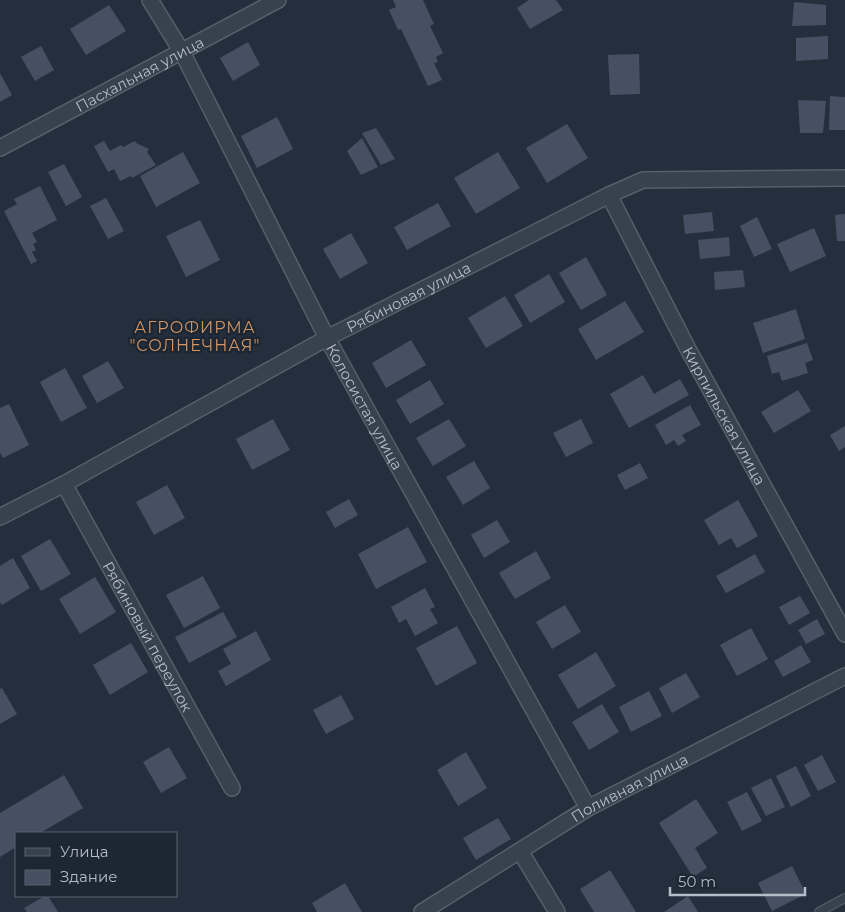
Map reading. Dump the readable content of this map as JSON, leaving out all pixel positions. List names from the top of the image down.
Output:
{
  "streets": {
    "street": [
      "Пасхальная улица",
      "Рябиновая улица",
      "Колосистая улица",
      "Кирпильская улица",
      "Рябиновый переулок",
      "Поливная улица"
    ]
  },
  "crossings": [
    ["Пасхальная улица", "Колосистая улица"],
    ["Рябиновая улица", "Колосистая улица"],
    ["Рябиновая улица", "Кирпильская улица"],
    ["Рябиновая улица", "Рябиновый переулок"],
    ["Колосистая улица", "Поливная улица"]
  ],
  "districts": ["АГРОФИРМА \"СОЛНЕЧНАЯ\""],
  "legend": ["Улица", "Здание"],
  "scale_bar": "50 m"
}
